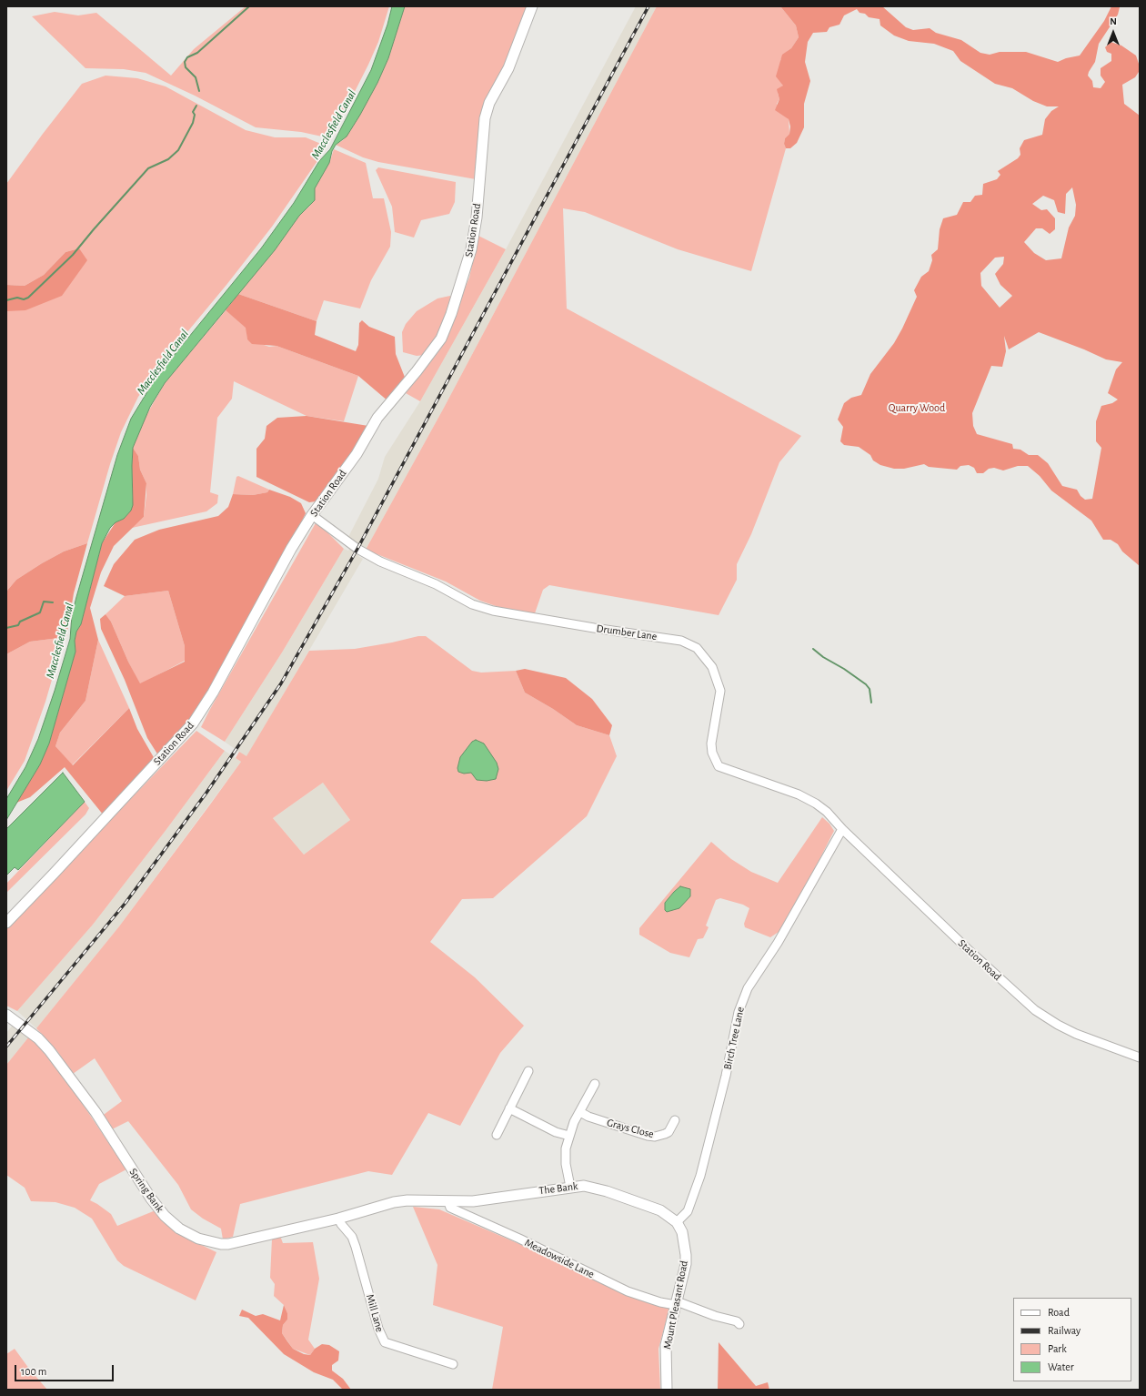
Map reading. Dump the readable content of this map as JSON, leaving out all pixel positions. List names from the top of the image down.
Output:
{
  "streets": {
    "street": [
      "Station Road",
      "Drumber Lane",
      "Birch Tree Lane",
      "Grays Close",
      "The Bank",
      "Spring Bank",
      "Meadowside Lane",
      "Mount Pleasant Road",
      "Mill Lane"
    ]
  },
  "crossings": [
    ["Station Road", "Drumber Lane"],
    ["Station Road", "Birch Tree Lane"],
    ["Drumber Lane", "Birch Tree Lane"],
    ["Birch Tree Lane", "The Bank"],
    ["Birch Tree Lane", "Mount Pleasant Road"],
    ["The Bank", "Spring Bank"],
    ["The Bank", "Meadowside Lane"],
    ["The Bank", "Mount Pleasant Road"],
    ["Spring Bank", "Mill Lane"],
    ["Meadowside Lane", "Mount Pleasant Road"]
  ],
  "water": ["Macclesfield Canal"],
  "parks": ["Quarry Wood"],
  "legend": [
    "Road",
    "Railway",
    "Park",
    "Water"
  ],
  "scale_bar": "100 m",
  "north": "top"
}
